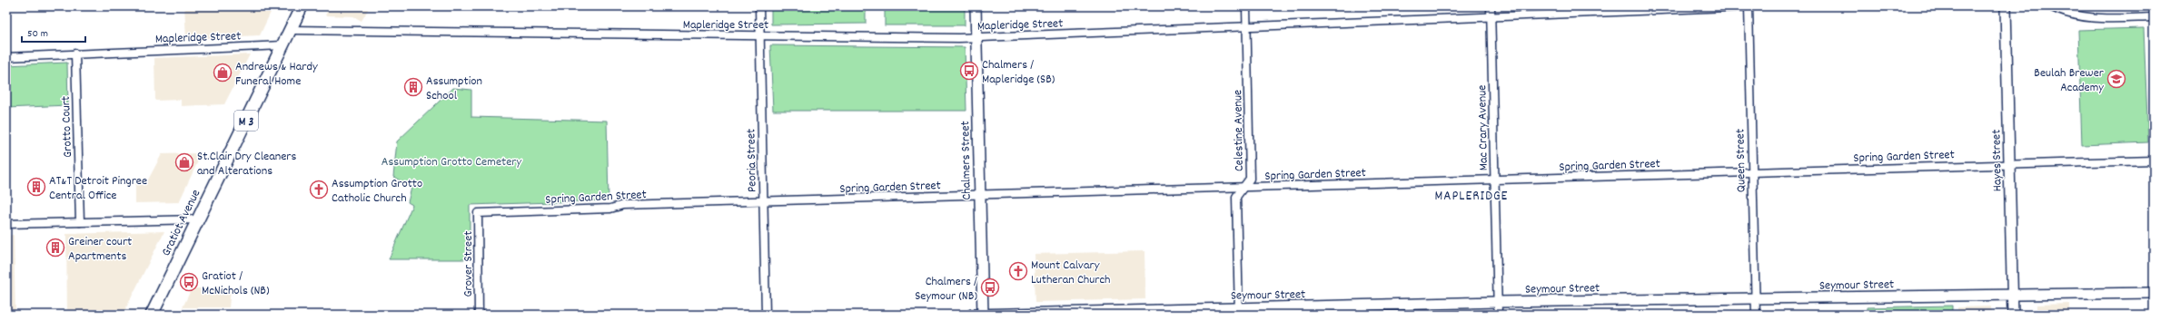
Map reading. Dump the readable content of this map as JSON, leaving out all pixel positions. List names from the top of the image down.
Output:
{
  "streets": {
    "main road": ["M 3", "Gratiot Avenue"],
    "street": [
      "Mapleridge Street",
      "Grotto Court",
      "Mac Crary Avenue",
      "Celestine Avenue",
      "Spring Garden Street",
      "Peoria Street",
      "Chalmers Street",
      "Queen Street",
      "Hayes Street",
      "Grover Street",
      "Seymour Street"
    ]
  },
  "crossings": [
    ["Mapleridge Street", "Grotto Court"],
    ["Mapleridge Street", "Mac Crary Avenue"],
    ["Mapleridge Street", "Celestine Avenue"],
    ["Mapleridge Street", "Peoria Street"],
    ["Mapleridge Street", "Chalmers Street"],
    ["Mapleridge Street", "Queen Street"],
    ["Mapleridge Street", "Gratiot Avenue"],
    ["Mac Crary Avenue", "Spring Garden Street"],
    ["Mac Crary Avenue", "Seymour Street"],
    ["Celestine Avenue", "Spring Garden Street"],
    ["Celestine Avenue", "Seymour Street"],
    ["Spring Garden Street", "Peoria Street"],
    ["Spring Garden Street", "Chalmers Street"],
    ["Spring Garden Street", "Queen Street"],
    ["Spring Garden Street", "Hayes Street"],
    ["Spring Garden Street", "Grover Street"],
    ["Chalmers Street", "Seymour Street"],
    ["Queen Street", "Seymour Street"],
    ["Hayes Street", "Seymour Street"]
  ],
  "districts": ["MAPLERIDGE"],
  "parks": ["Assumption Grotto Cemetery"],
  "places": {
    "bus stop": ["Chalmers / Mapleridge (SB)", "Gratiot / McNichols (NB)", "Chalmers / Seymour (NB)"],
    "shop": ["Andrews & Hardy Funeral Home", "St.Clair Dry Cleaners and Alterations"],
    "school or university": ["Beulah Brewer Academy"],
    "building": ["Assumption School", "AT&T Detroit Pingree Central Office", "Greiner court Apartments"],
    "church": ["Assumption Grotto Catholic Church", "Mount Calvary Lutheran Church"]
  },
  "scale_bar": "50 m"
}
